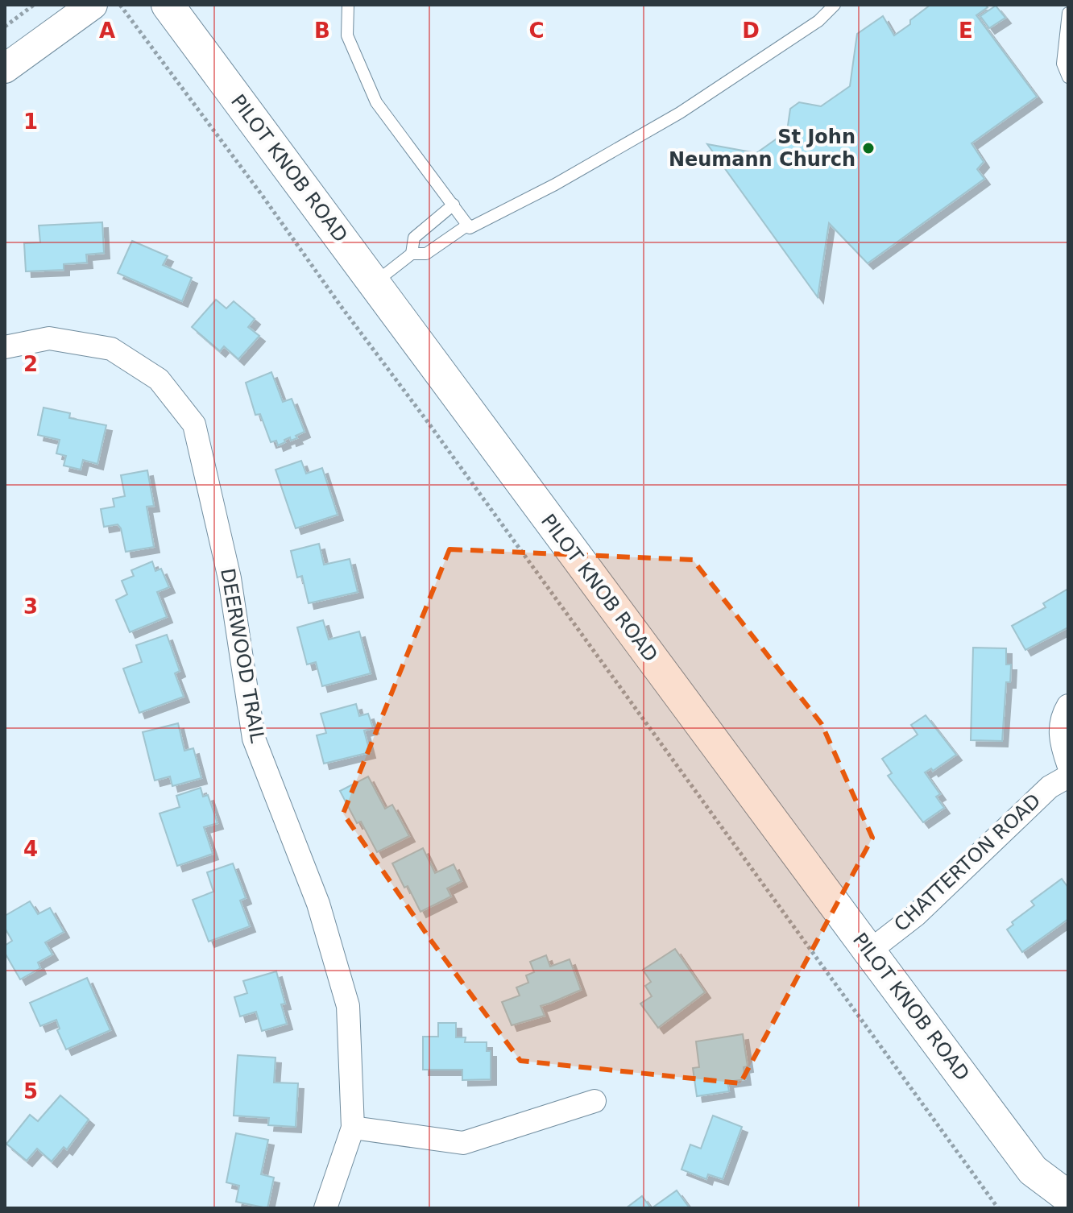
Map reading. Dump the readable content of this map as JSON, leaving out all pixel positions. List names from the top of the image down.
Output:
{
  "streets": {
    "main road": ["PILOT KNOB ROAD"],
    "street": ["DEERWOOD TRAIL", "CHATTERTON ROAD"]
  },
  "crossings": [
    ["PILOT KNOB ROAD", "CHATTERTON ROAD"]
  ],
  "places": ["St John Neumann Church"],
  "grid": {
    "columns": [
      "A",
      "B",
      "C",
      "D",
      "E"
    ],
    "rows": [
      "1",
      "2",
      "3",
      "4",
      "5"
    ]
  }
}
